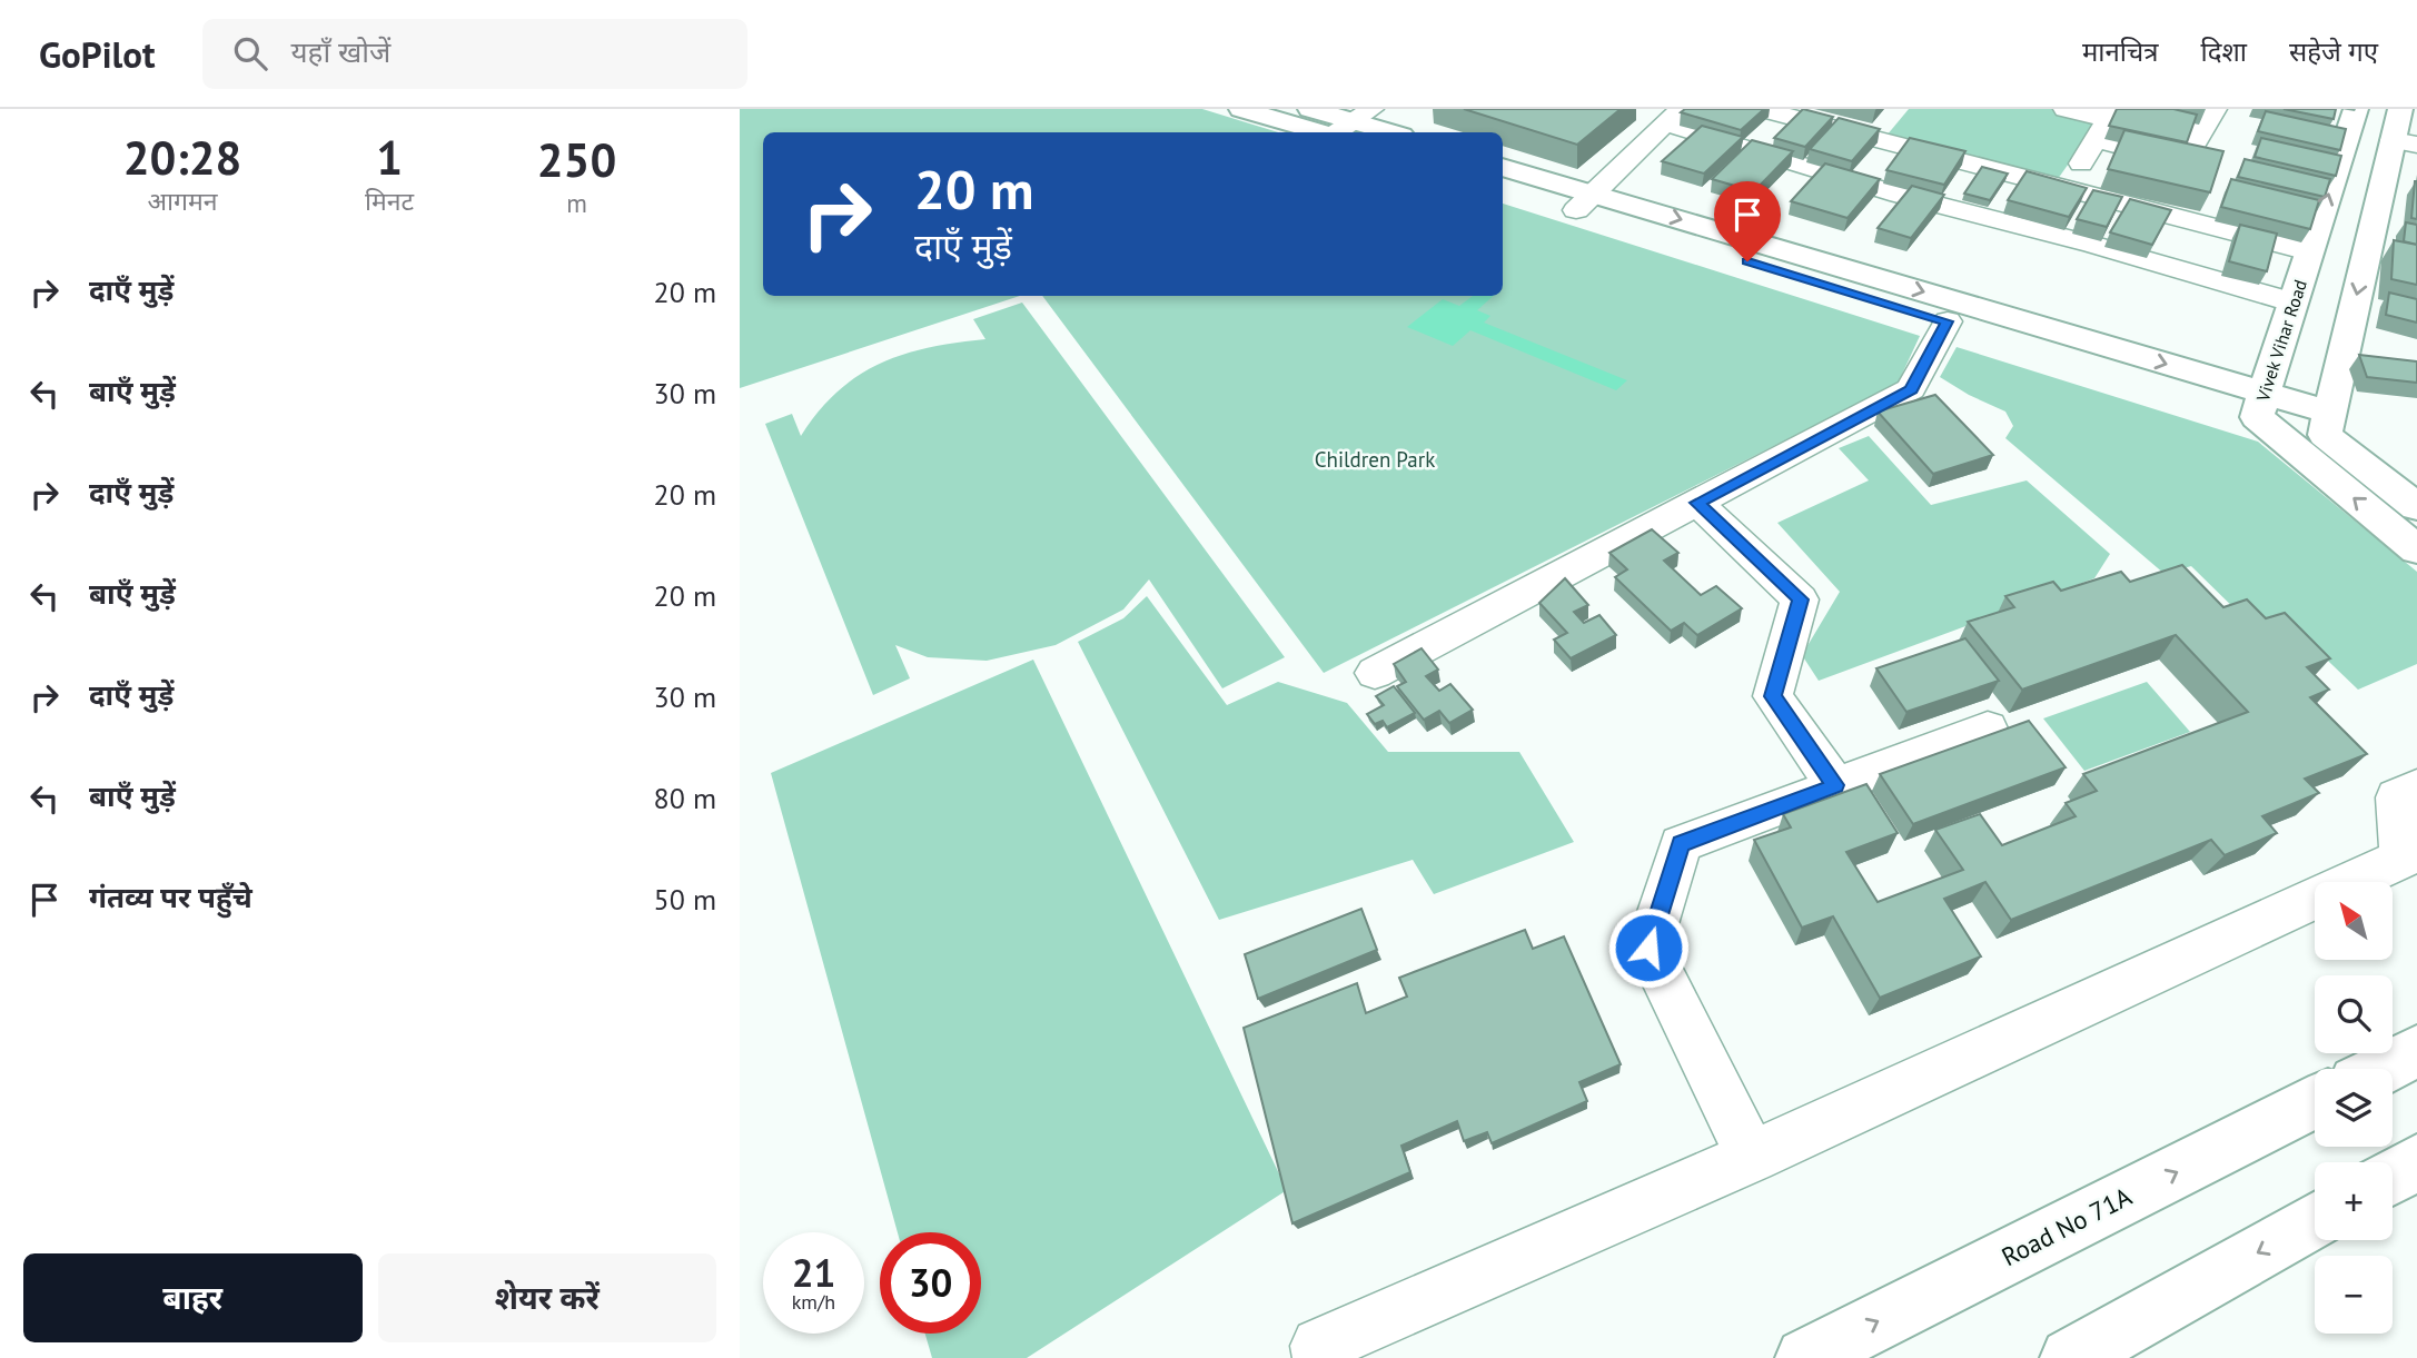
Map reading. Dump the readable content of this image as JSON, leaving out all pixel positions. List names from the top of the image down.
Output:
{
  "streets": {
    "street": ["Vivek Vihar Road", "Road No 71A"]
  },
  "one_way": ["Vivek Vihar Road"],
  "parks": ["Children Park"],
  "north": "top left",
  "page": {
    "header": "GoPilot",
    "search": "यहाँ खोजें",
    "nav": ["मानचित्र", "दिशा", "सहेजे गए"],
    "eta": [
      "20:28",
      "आगमन",
      "1",
      "मिनट",
      "250",
      "m"
    ],
    "turn": ["20 m", "दाएँ मुड़ें"],
    "list": [
      {
        "name": "दाएँ मुड़ें",
        "value": "20 m"
      },
      {
        "name": "बाएँ मुड़ें",
        "value": "30 m"
      },
      {
        "name": "दाएँ मुड़ें",
        "value": "20 m"
      },
      {
        "name": "बाएँ मुड़ें",
        "value": "20 m"
      },
      {
        "name": "दाएँ मुड़ें",
        "value": "30 m"
      },
      {
        "name": "बाएँ मुड़ें",
        "value": "80 m"
      },
      {
        "name": "गंतव्य पर पहुँचे",
        "value": "50 m"
      }
    ],
    "map_buttons": ["+", "−"],
    "speed": "21 km/h",
    "limit": "30",
    "buttons": ["बाहर", "शेयर करें"]
  }
}
